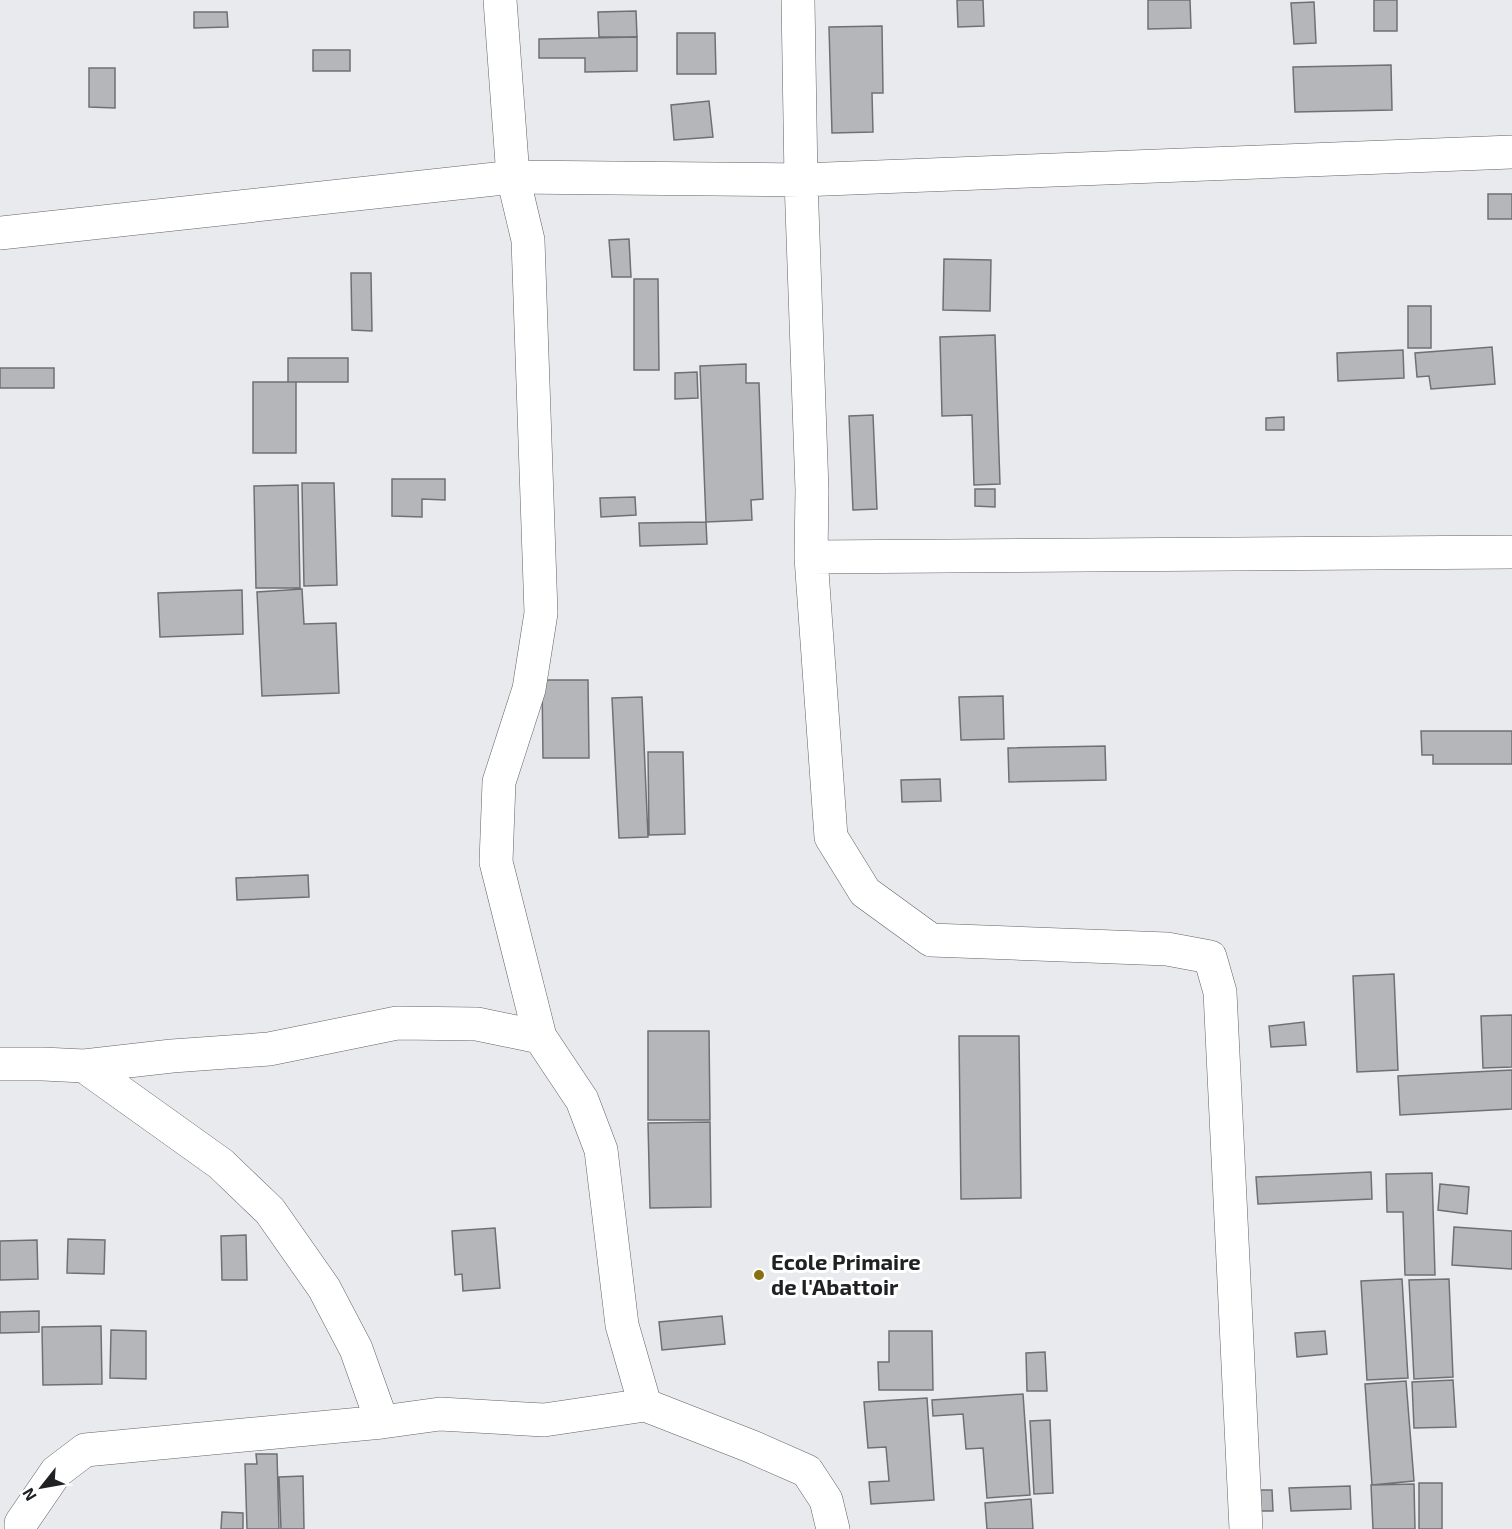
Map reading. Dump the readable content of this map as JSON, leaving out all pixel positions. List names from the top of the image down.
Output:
{
  "places": ["Ecole Primaire de l'Abattoir"],
  "north": "bottom left"
}
